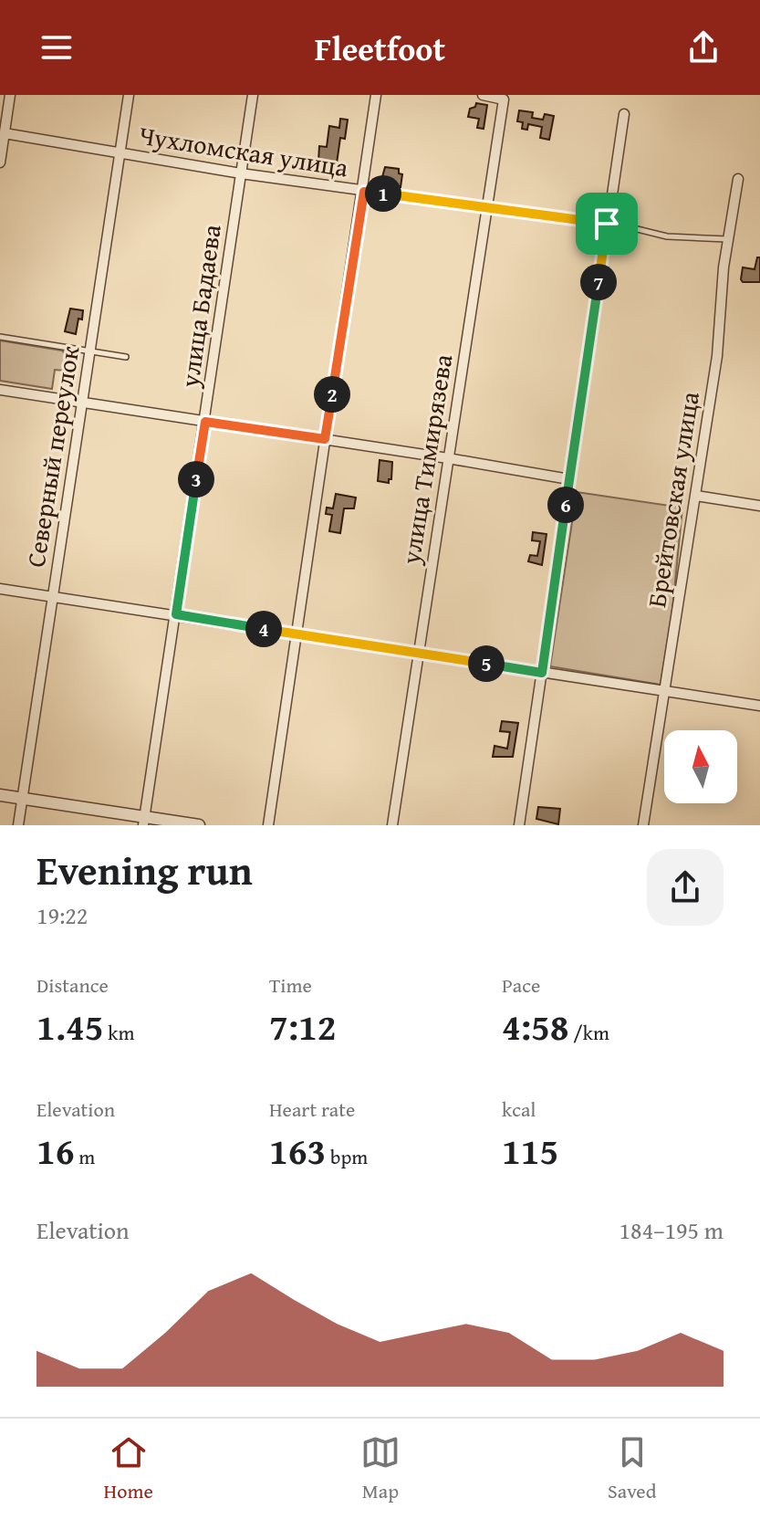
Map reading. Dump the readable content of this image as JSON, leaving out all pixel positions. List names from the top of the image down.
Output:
{
  "streets": {
    "street": [
      "Чухломская улица",
      "улица Бадаева",
      "Северный переулок",
      "улица Тимирязева",
      "Брейтовская улица"
    ]
  },
  "crossings": [
    ["Чухломская улица", "улица Бадаева"],
    ["Чухломская улица", "Северный переулок"],
    ["Чухломская улица", "улица Тимирязева"]
  ],
  "north": "top",
  "page": {
    "header": "Fleetfoot",
    "pins": [
      "1",
      "7",
      "2",
      "3",
      "6",
      "4",
      "5"
    ],
    "heading": ["Evening run", "19:22"],
    "stats": [
      ["Distance", "1.45 km"],
      ["Time", "7:12"],
      ["Pace", "4:58 /km"],
      ["Elevation", "16 m"],
      ["Heart rate", "163 bpm"],
      ["kcal", "115"]
    ],
    "chart": ["Elevation", "184–195 m"],
    "tabs": ["Home", "Map", "Saved"]
  }
}
